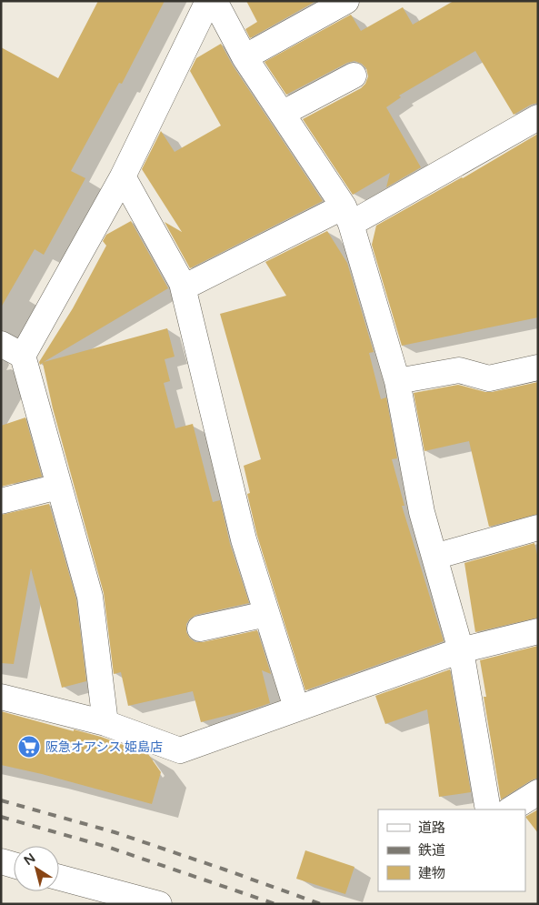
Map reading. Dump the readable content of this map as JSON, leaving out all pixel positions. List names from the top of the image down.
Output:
{
  "places": {
    "supermarket": ["阪急オアシス 姫島店"]
  },
  "legend": ["道路", "鉄道", "建物"],
  "north": "top left"
}
